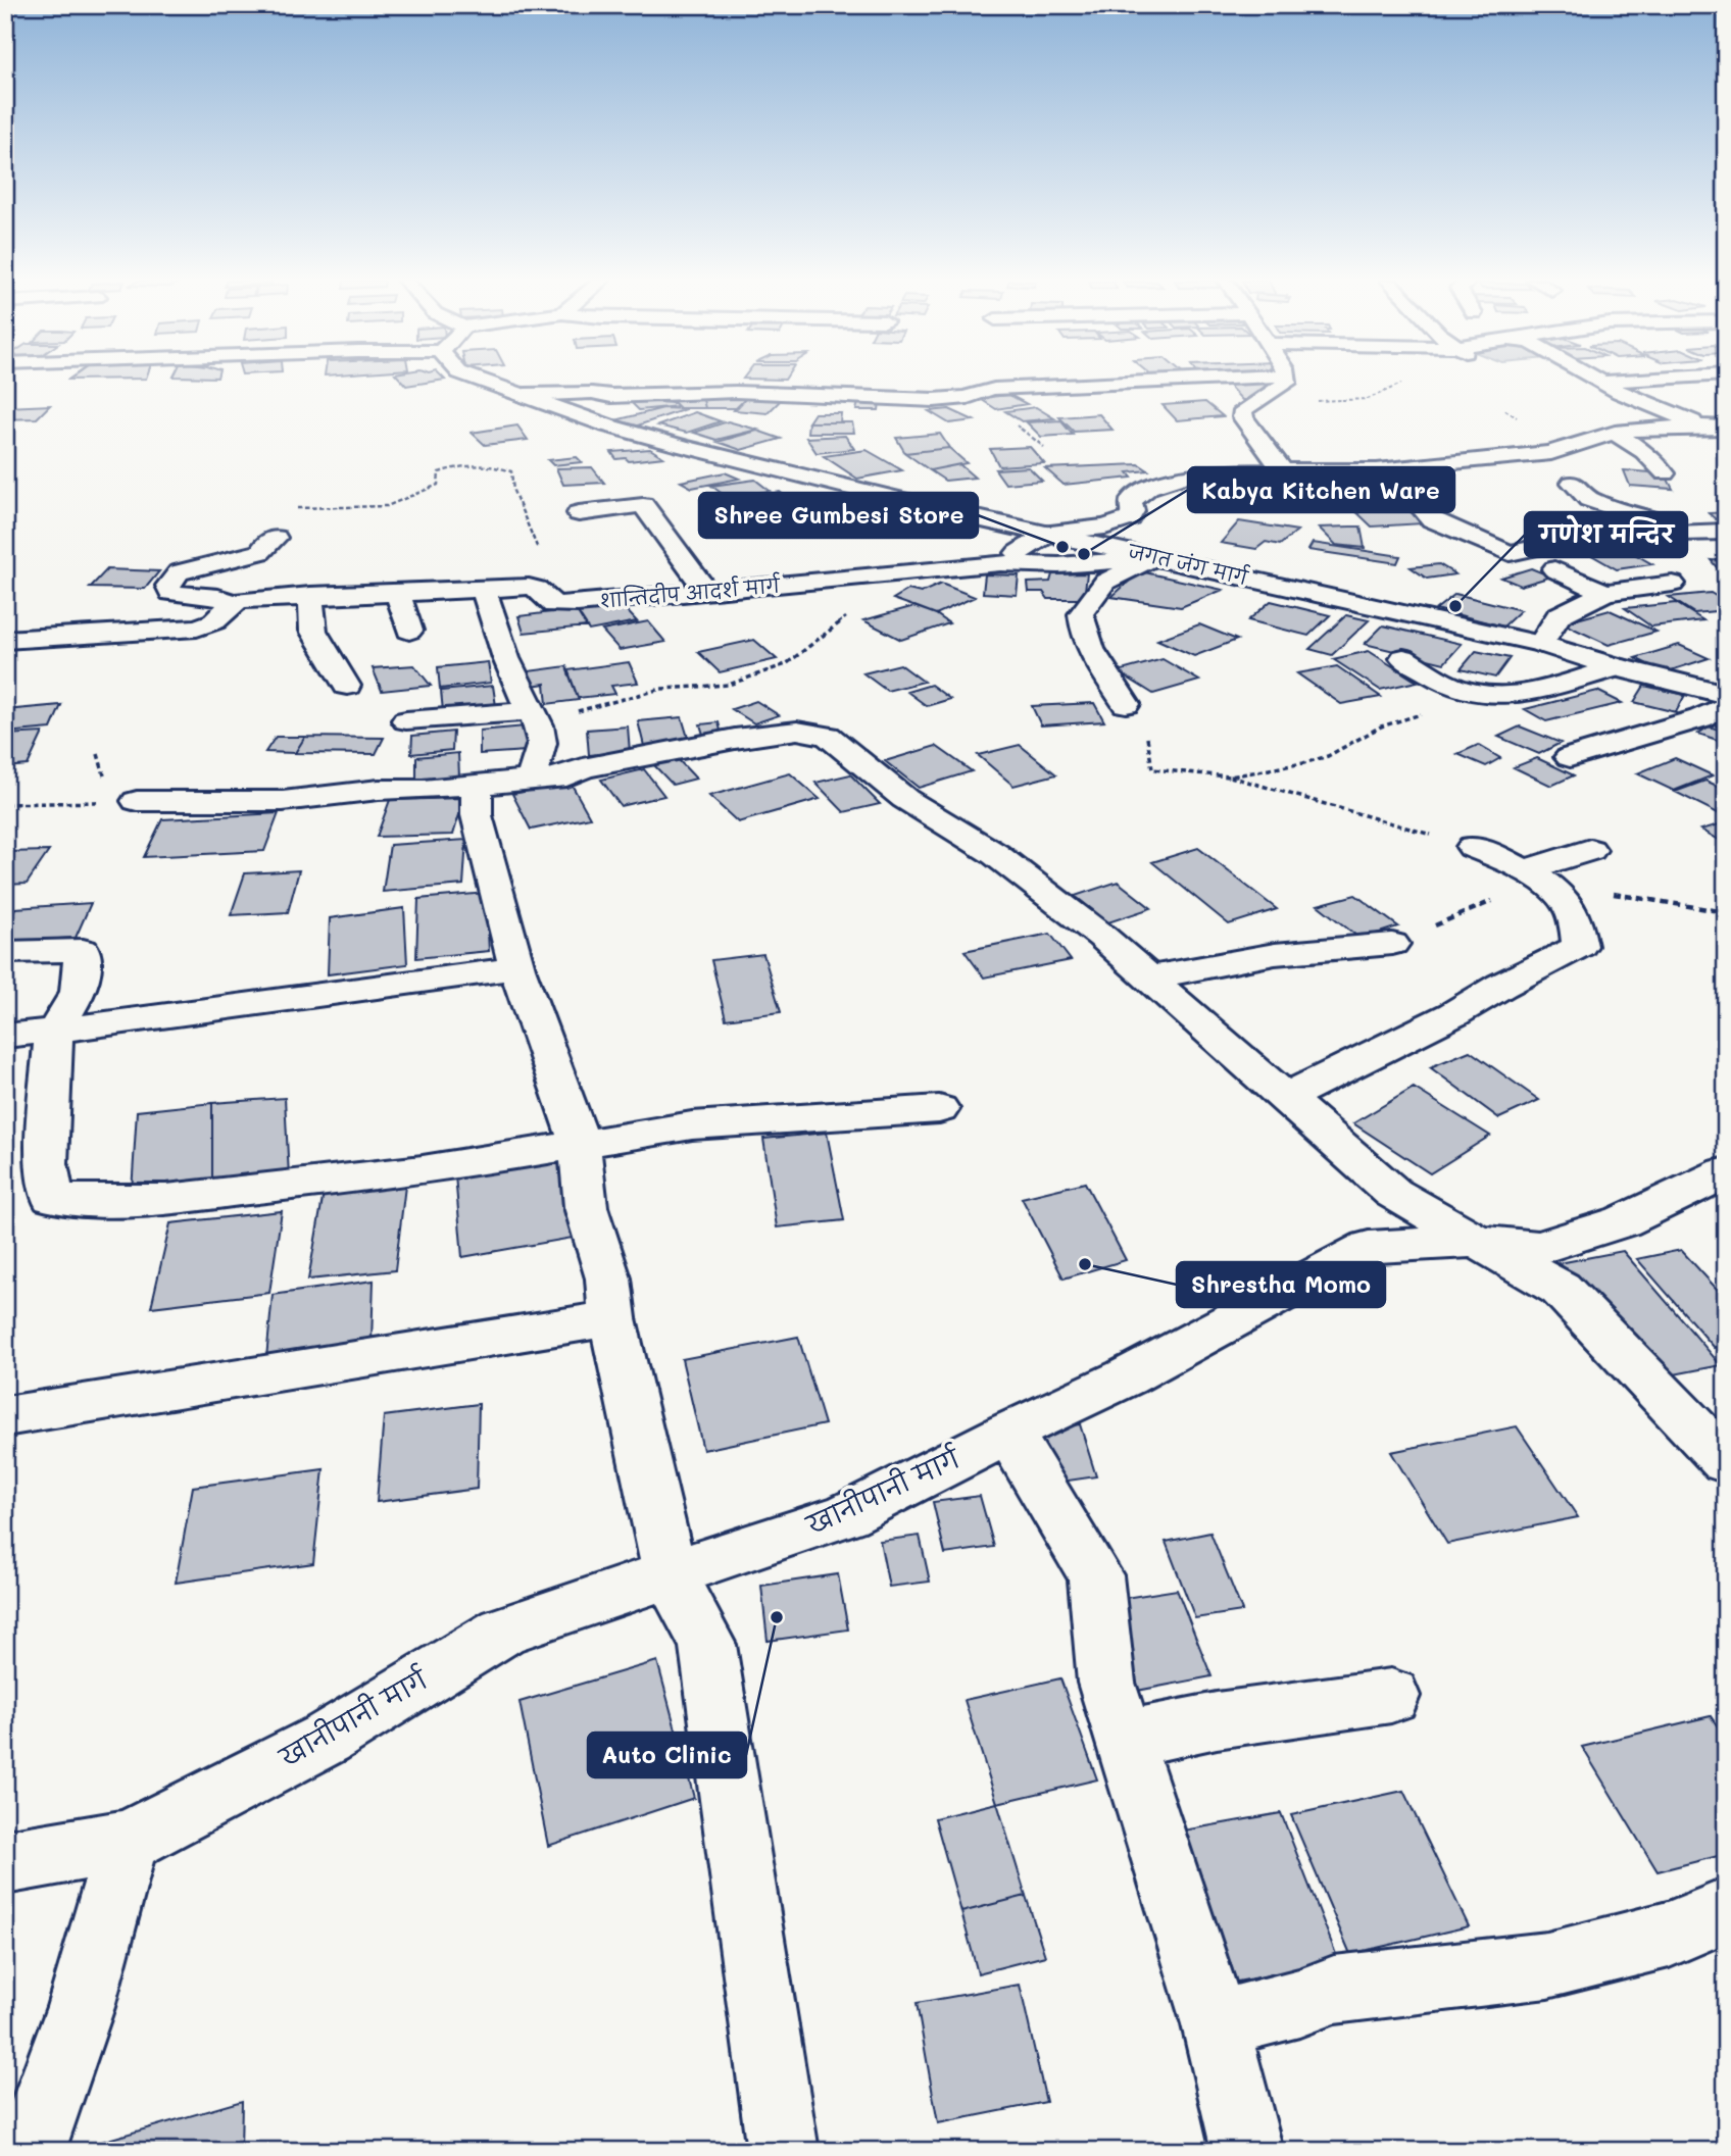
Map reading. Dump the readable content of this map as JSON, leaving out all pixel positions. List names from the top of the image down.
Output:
{
  "streets": {
    "street": ["जगत जंग मार्ग", "शान्तिदीप आदर्श मार्ग", "खानीपानी मार्ग"]
  },
  "crossings": [
    ["जगत जंग मार्ग", "शान्तिदीप आदर्श मार्ग"]
  ],
  "places": [
    "Shree Gumbesi Store",
    "Kabya Kitchen Ware",
    "गणेश मन्दिर",
    "Shrestha Momo",
    "Auto Clinic"
  ]
}
